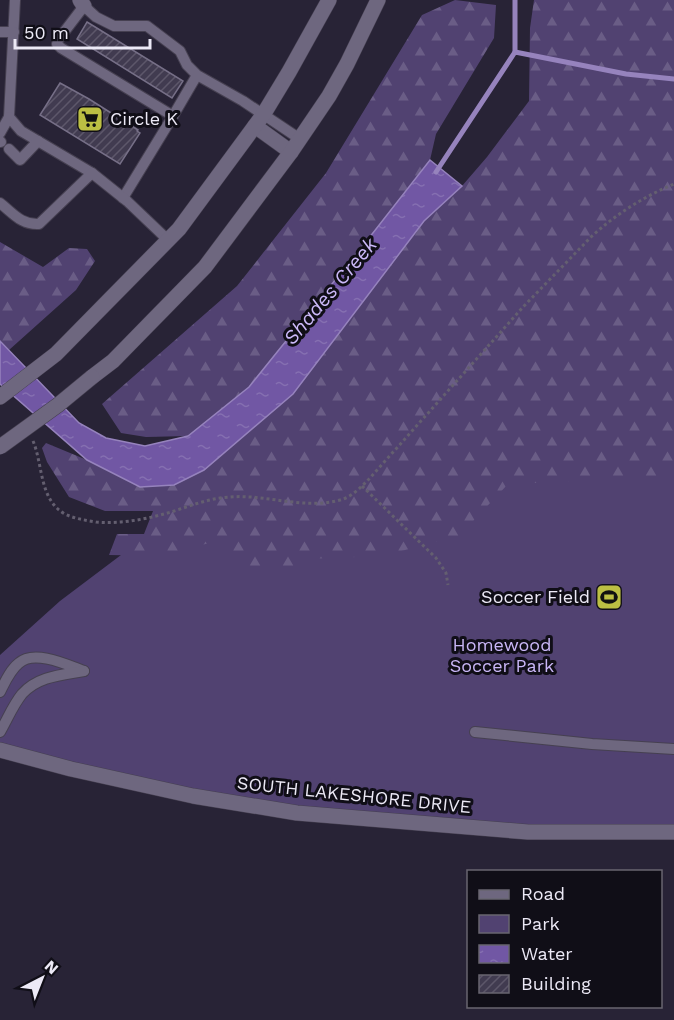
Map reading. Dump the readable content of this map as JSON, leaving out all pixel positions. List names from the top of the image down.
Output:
{
  "streets": {
    "main road": ["SOUTH LAKESHORE DRIVE"]
  },
  "water": ["Shades Creek"],
  "parks": ["Homewood Soccer Park"],
  "places": {
    "supermarket": ["Circle K"],
    "sports": ["Soccer Field"]
  },
  "legend": [
    "Road",
    "Park",
    "Water",
    "Building"
  ],
  "scale_bar": "50 m",
  "north": "top right"
}
